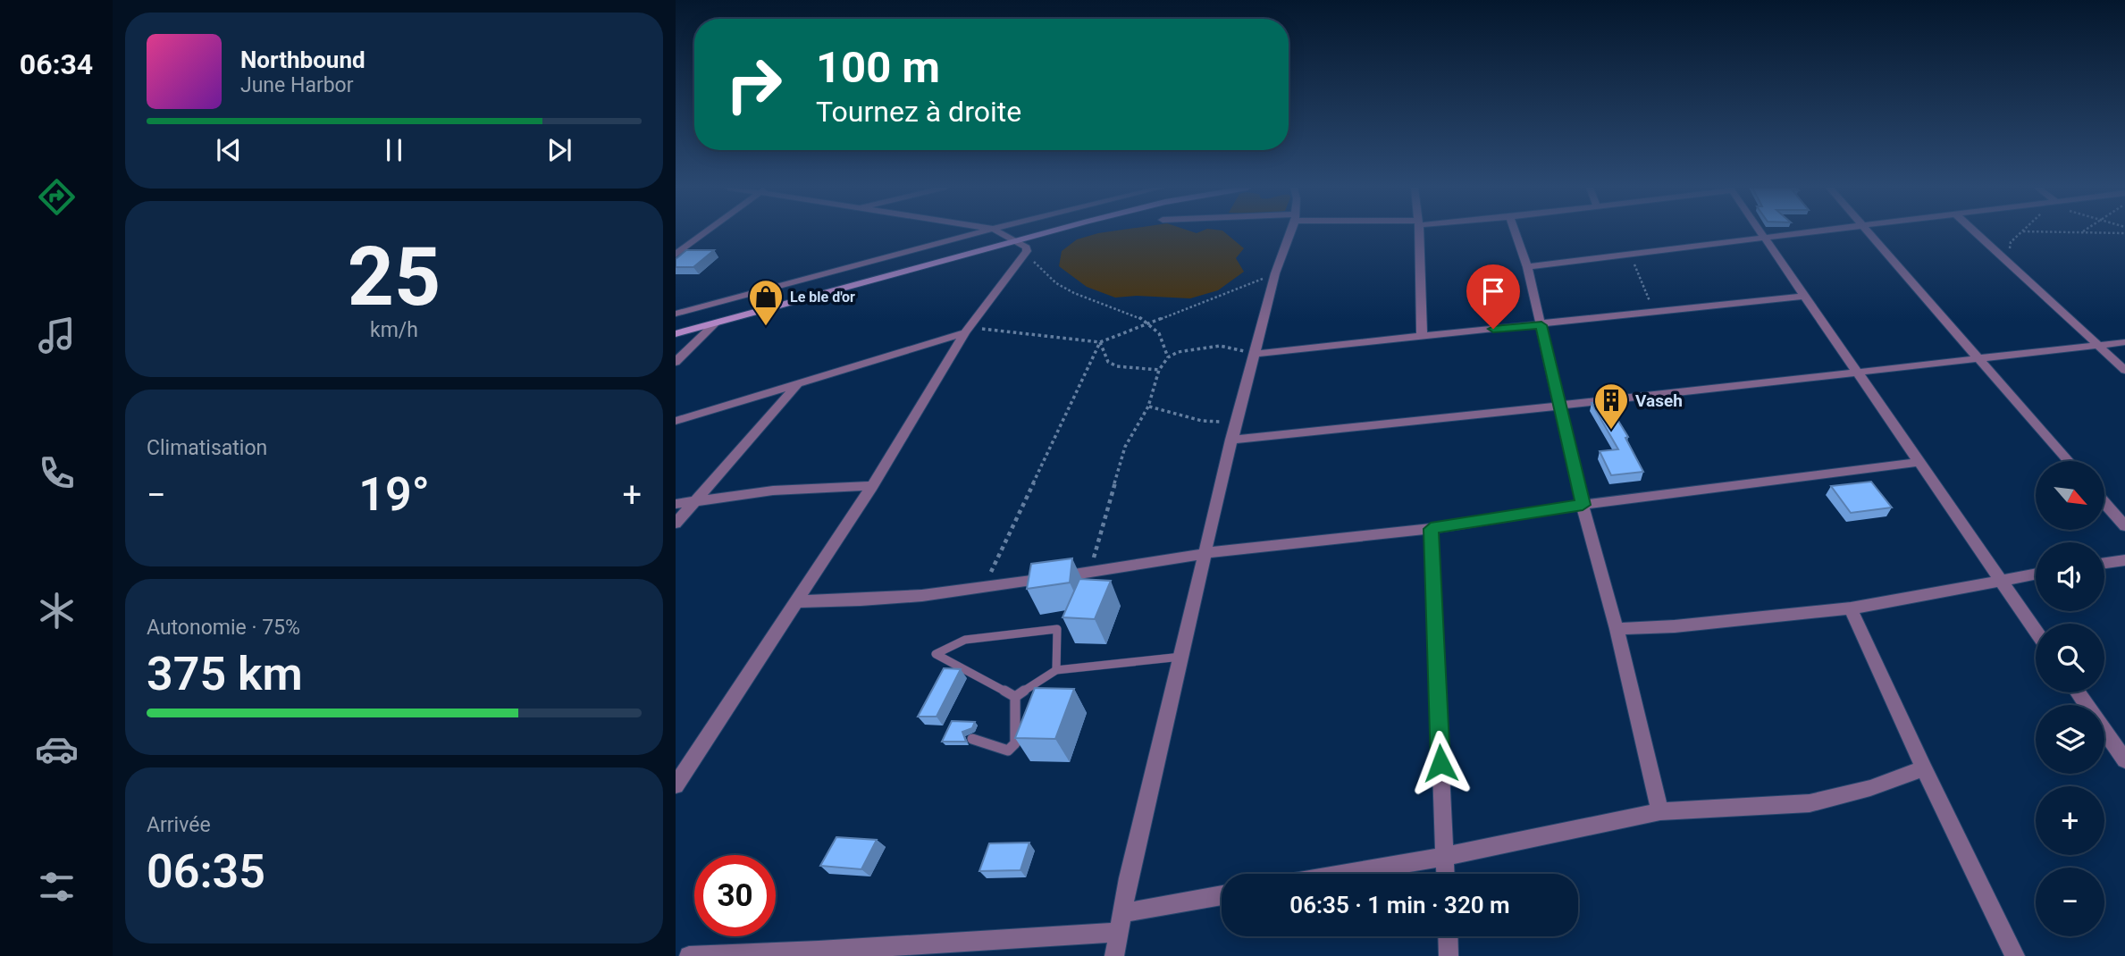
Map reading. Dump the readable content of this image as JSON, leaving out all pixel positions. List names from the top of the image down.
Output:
{
  "places": {
    "shop": ["Le ble d'or"],
    "building": ["Vaseh"]
  },
  "north": "bottom right",
  "page": {
    "tabs": "06:34",
    "turn": ["100 m", "Tournez à droite"],
    "song": ["Northbound", "June Harbor"],
    "tile": [
      ["25", "km/h"],
      "Climatisation",
      ["Autonomie · 75%", "375 km"],
      ["Arrivée", "06:35"]
    ],
    "map_buttons": ["+", "−"],
    "heat": ["−", "19°", "+"],
    "limit": "30",
    "trip": "06:35 · 1 min · 320 m"
  }
}
